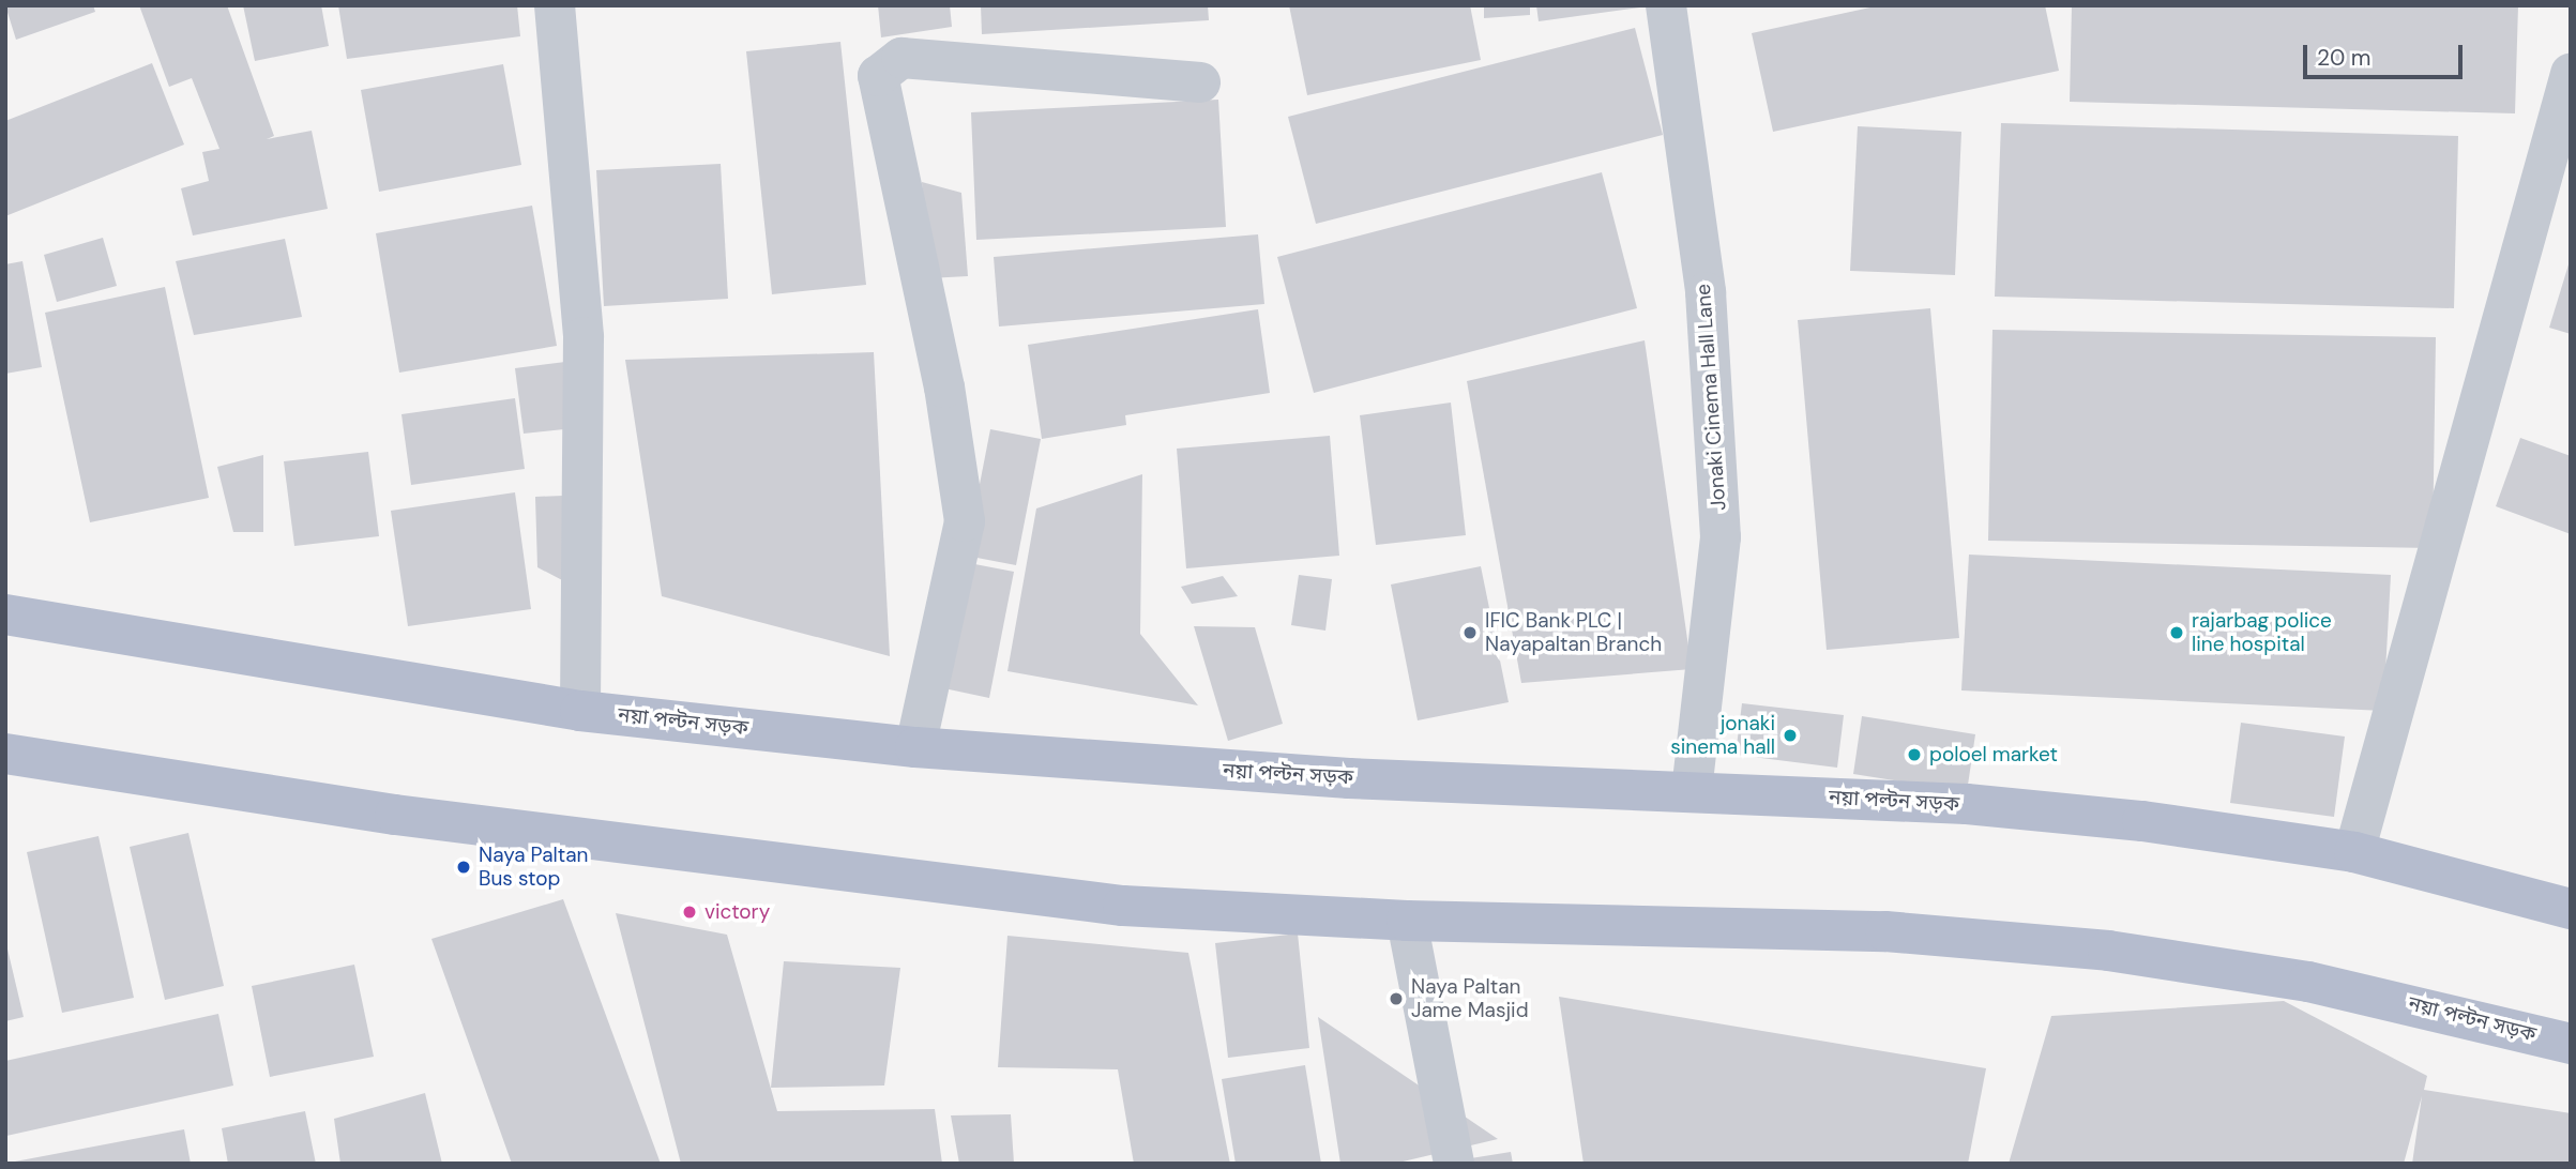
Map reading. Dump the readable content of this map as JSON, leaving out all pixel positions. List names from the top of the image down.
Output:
{
  "streets": {
    "main road": ["নয়া পল্টন সড়ক"],
    "street": ["Jonaki Cinema Hall Lane"]
  },
  "crossings": [
    ["Jonaki Cinema Hall Lane", "নয়া পল্টন সড়ক"]
  ],
  "places": [
    "IFIC Bank PLC | Nayapaltan Branch",
    "rajarbag police line hospital",
    "jonaki sinema hall",
    "poloel market",
    "Naya Paltan Bus stop",
    "victory",
    "Naya Paltan Jame Masjid"
  ],
  "scale_bar": "20 m"
}
